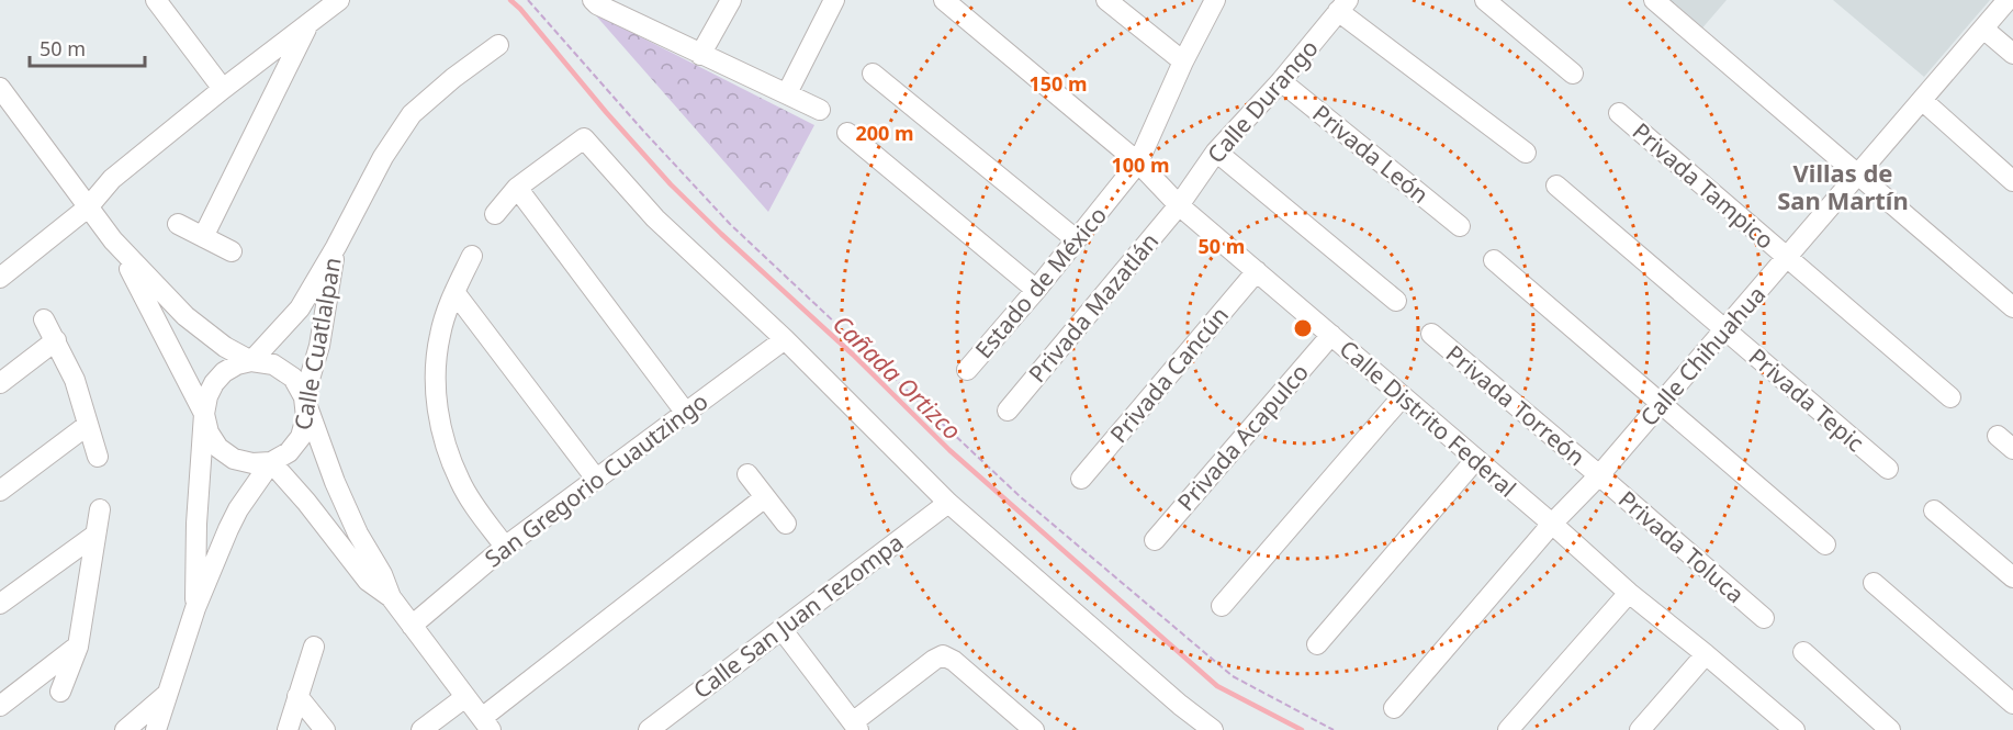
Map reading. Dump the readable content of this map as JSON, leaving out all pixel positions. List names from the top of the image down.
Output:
{
  "streets": {
    "street": [
      "Calle Durango",
      "Privada León",
      "Privada Tampico",
      "Estado de México",
      "Privada Mazatlán",
      "Calle Cuatlalpan",
      "Calle Chihuahua",
      "Privada Cancún",
      "Privada Tepic",
      "Privada Torreón",
      "Calle Distrito Federal",
      "Privada Acapulco",
      "San Gregorio Cuautzingo",
      "Privada Toluca",
      "Calle San Juan Tezompa"
    ]
  },
  "crossings": [
    ["Calle Durango", "Privada León"],
    ["Calle Durango", "Privada Mazatlán"],
    ["Calle Durango", "Calle Distrito Federal"],
    ["Privada Tampico", "Calle Chihuahua"],
    ["Estado de México", "Calle Distrito Federal"],
    ["Privada Mazatlán", "Calle Distrito Federal"],
    ["Calle Chihuahua", "Privada Tepic"],
    ["Calle Chihuahua", "Privada Torreón"],
    ["Calle Chihuahua", "Calle Distrito Federal"],
    ["Calle Chihuahua", "Privada Toluca"],
    ["Privada Cancún", "Calle Distrito Federal"],
    ["Privada Torreón", "Privada Toluca"],
    ["Calle Distrito Federal", "Privada Acapulco"]
  ],
  "districts": ["Villas de San Martín"],
  "water": ["Cañada Ortizco"],
  "scale_bar": "50 m",
  "rings": [
    "150 m",
    "200 m",
    "100 m",
    "50 m"
  ]
}
